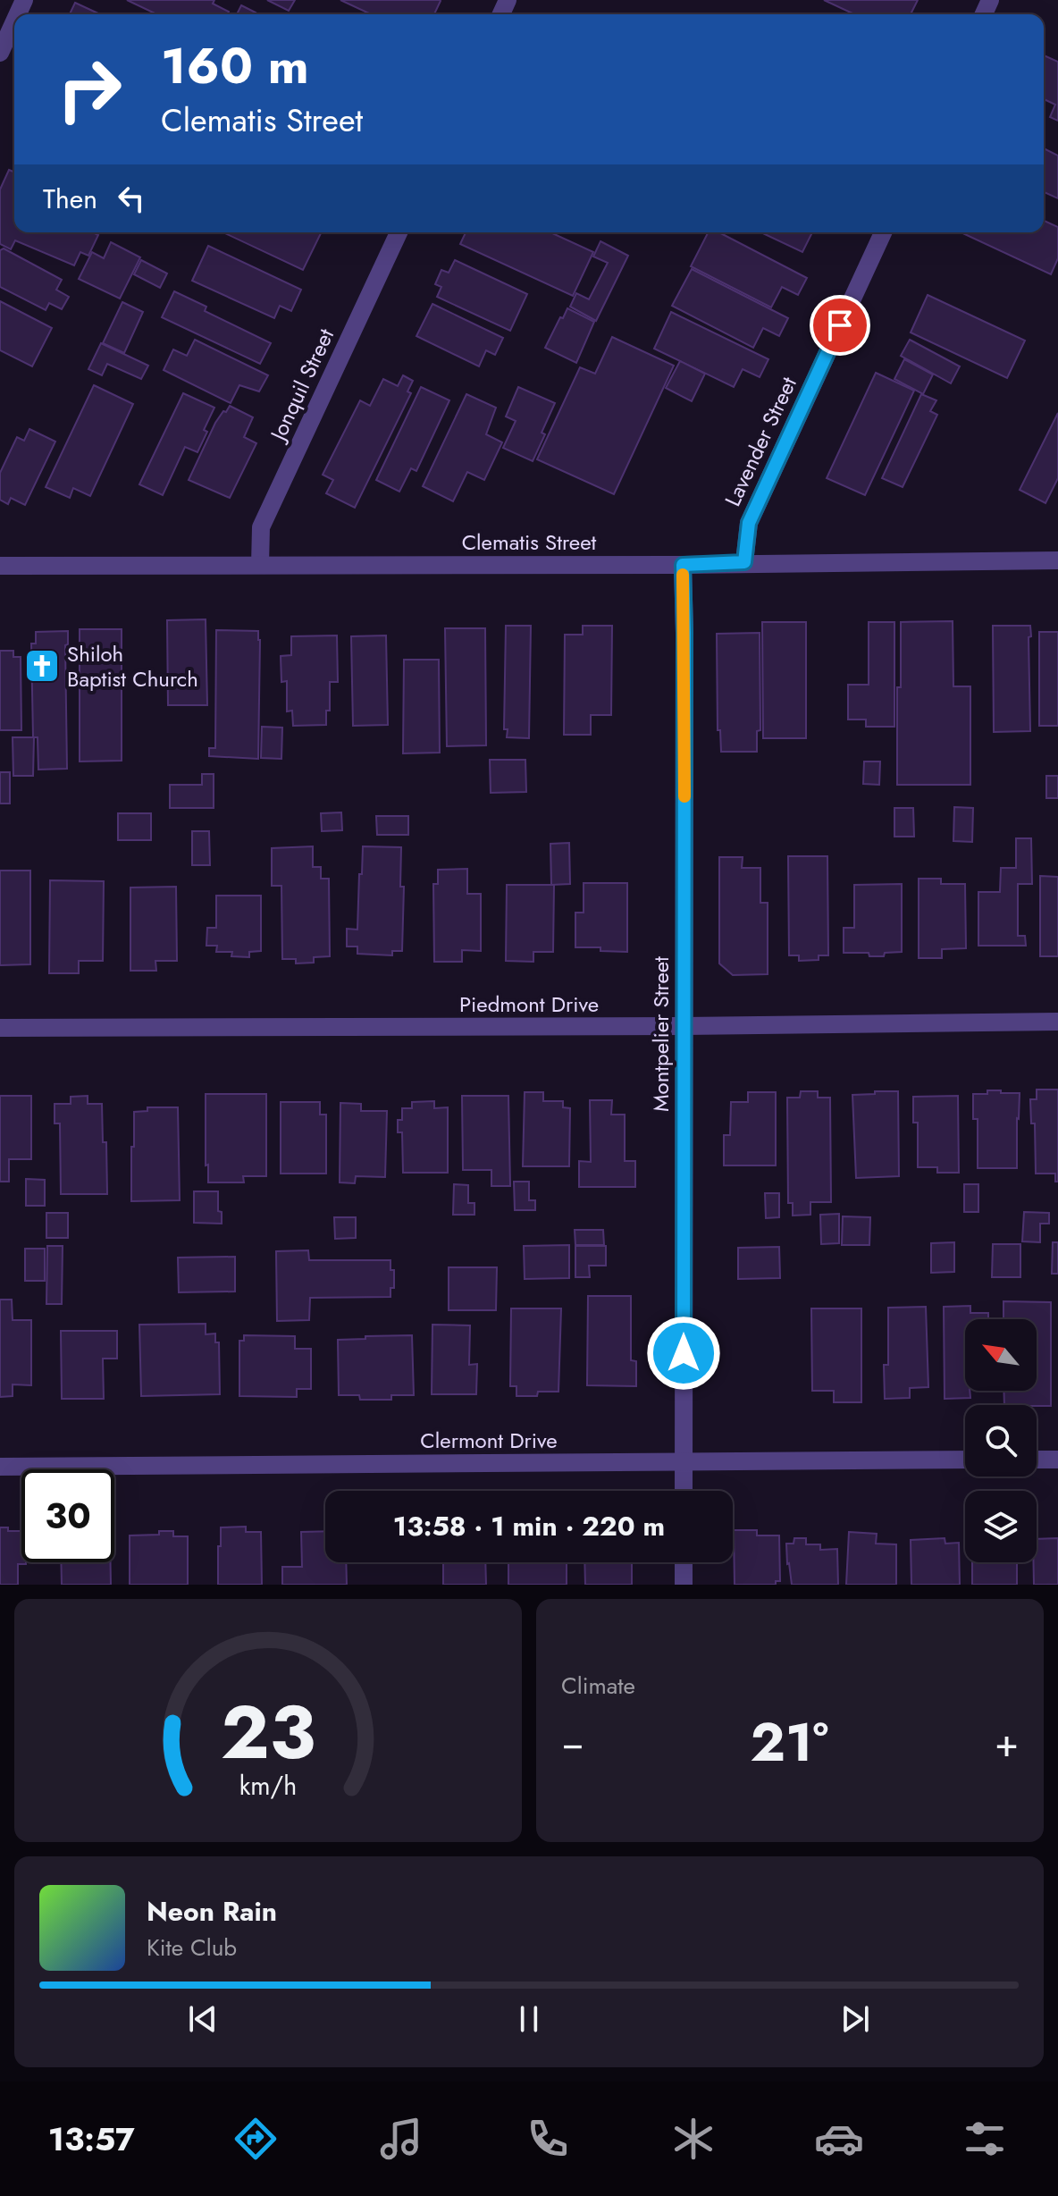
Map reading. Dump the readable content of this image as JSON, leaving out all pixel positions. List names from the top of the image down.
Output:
{
  "streets": {
    "street": [
      "Jonquil Street",
      "Lavender Street",
      "Clematis Street",
      "Piedmont Drive",
      "Montpelier Street",
      "Clermont Drive"
    ]
  },
  "crossings": [
    ["Jonquil Street", "Clematis Street"],
    ["Lavender Street", "Clematis Street"],
    ["Clematis Street", "Montpelier Street"],
    ["Piedmont Drive", "Montpelier Street"],
    ["Montpelier Street", "Clermont Drive"]
  ],
  "places": {
    "church": ["Shiloh Baptist Church"]
  },
  "north": "top left",
  "page": {
    "turn": ["160 m", "Clematis Street"],
    "then": "Then",
    "limit": "30",
    "trip": "13:58 · 1 min · 220 m",
    "tile": "Climate",
    "heat": ["−", "21°", "+"],
    "song": ["Neon Rain", "Kite Club"],
    "tabs": "13:57",
    "gauge": ["23", "km/h"]
  }
}
